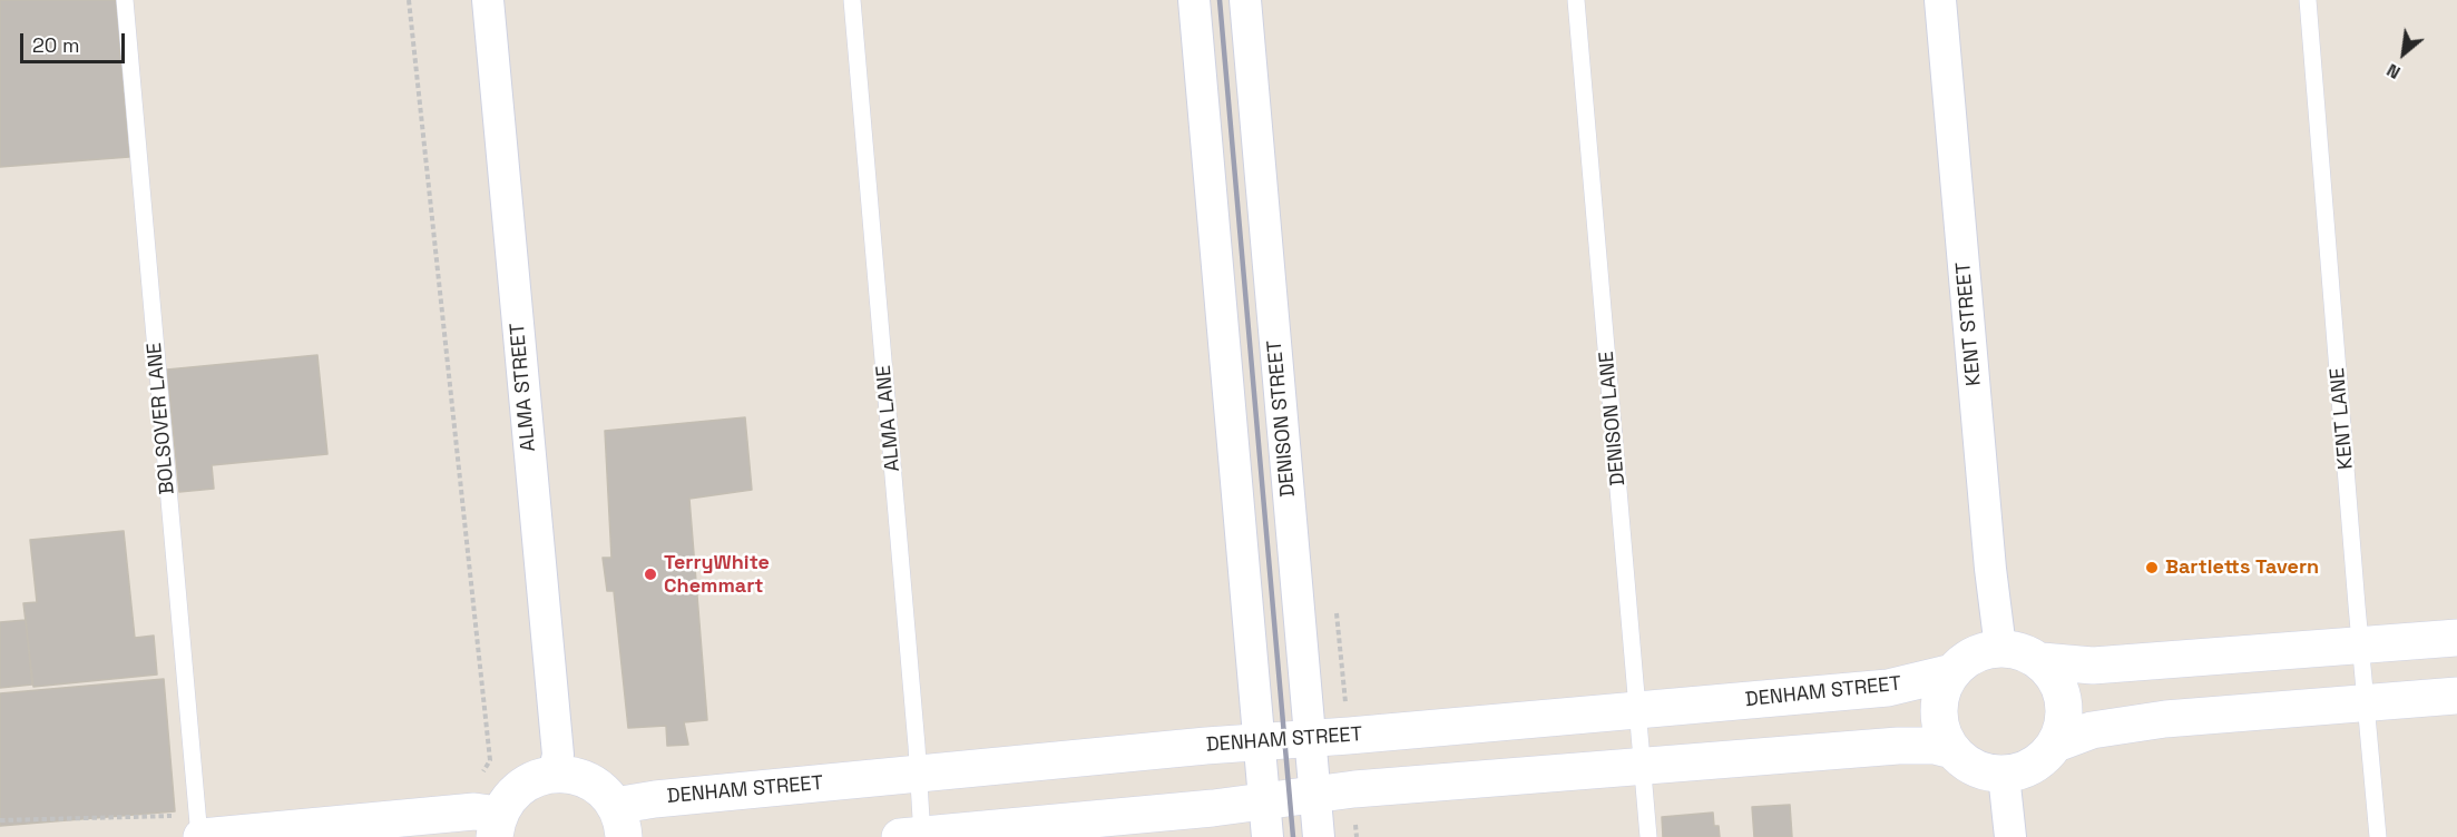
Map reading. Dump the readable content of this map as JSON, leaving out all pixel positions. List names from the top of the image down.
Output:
{
  "streets": {
    "street": [
      "KENT STREET",
      "ALMA STREET",
      "DENISON STREET",
      "DENHAM STREET"
    ],
    "lane": [
      "BOLSOVER LANE",
      "ALMA LANE",
      "DENISON LANE",
      "KENT LANE"
    ]
  },
  "crossings": [
    ["KENT STREET", "DENHAM STREET"],
    ["ALMA LANE", "DENHAM STREET"],
    ["DENISON STREET", "DENHAM STREET"],
    ["DENISON LANE", "DENHAM STREET"]
  ],
  "places": ["Bartletts Tavern", "TerryWhite Chemmart"],
  "scale_bar": "20 m",
  "north": "bottom left"
}
